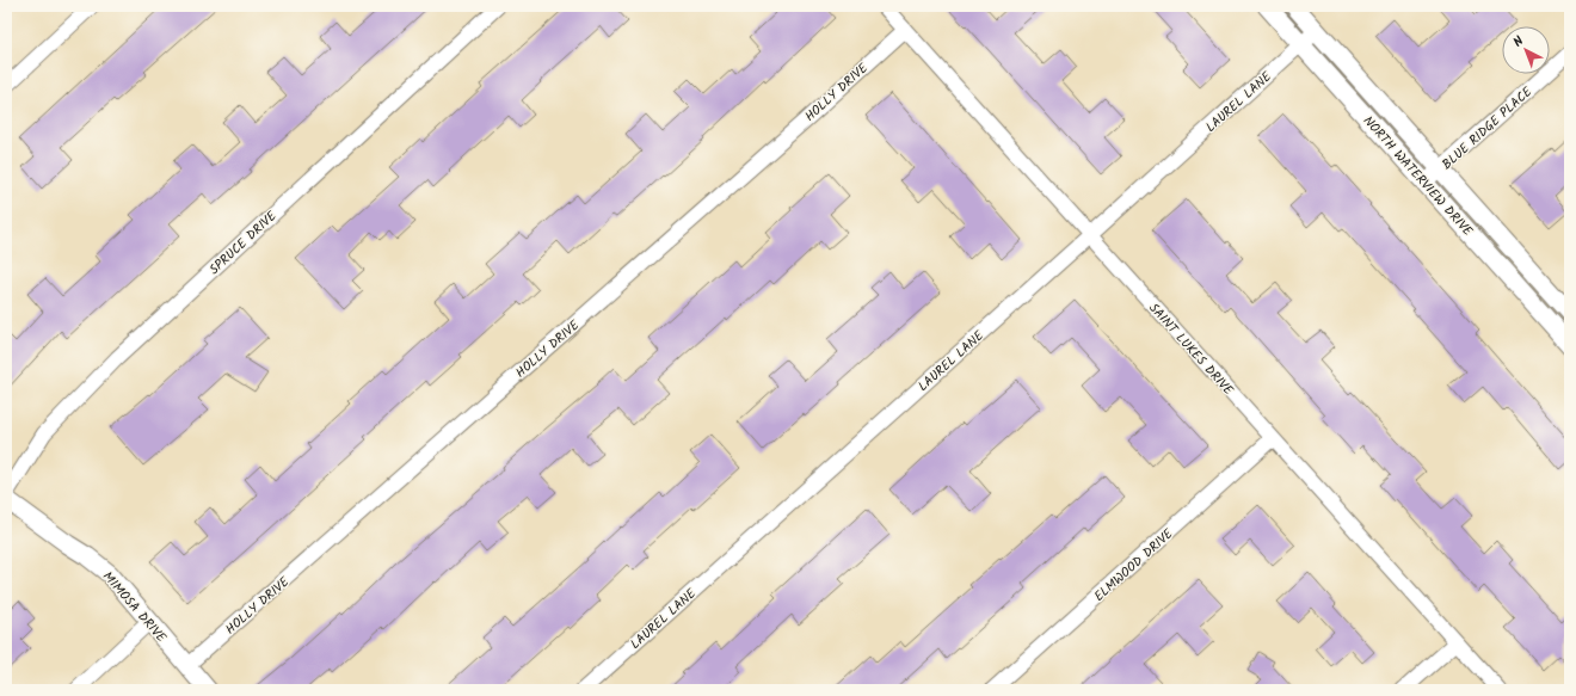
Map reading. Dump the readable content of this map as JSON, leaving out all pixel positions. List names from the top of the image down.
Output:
{
  "streets": {
    "street": [
      "HOLLY DRIVE",
      "LAUREL LANE",
      "BLUE RIDGE PLACE",
      "NORTH WATERVIEW DRIVE",
      "SPRUCE DRIVE",
      "SAINT LUKES DRIVE",
      "ELMWOOD DRIVE",
      "MIMOSA DRIVE"
    ]
  },
  "crossings": [
    ["HOLLY DRIVE", "SAINT LUKES DRIVE"],
    ["HOLLY DRIVE", "MIMOSA DRIVE"],
    ["LAUREL LANE", "NORTH WATERVIEW DRIVE"],
    ["LAUREL LANE", "SAINT LUKES DRIVE"],
    ["BLUE RIDGE PLACE", "NORTH WATERVIEW DRIVE"],
    ["SAINT LUKES DRIVE", "ELMWOOD DRIVE"]
  ],
  "north": "top left"
}
